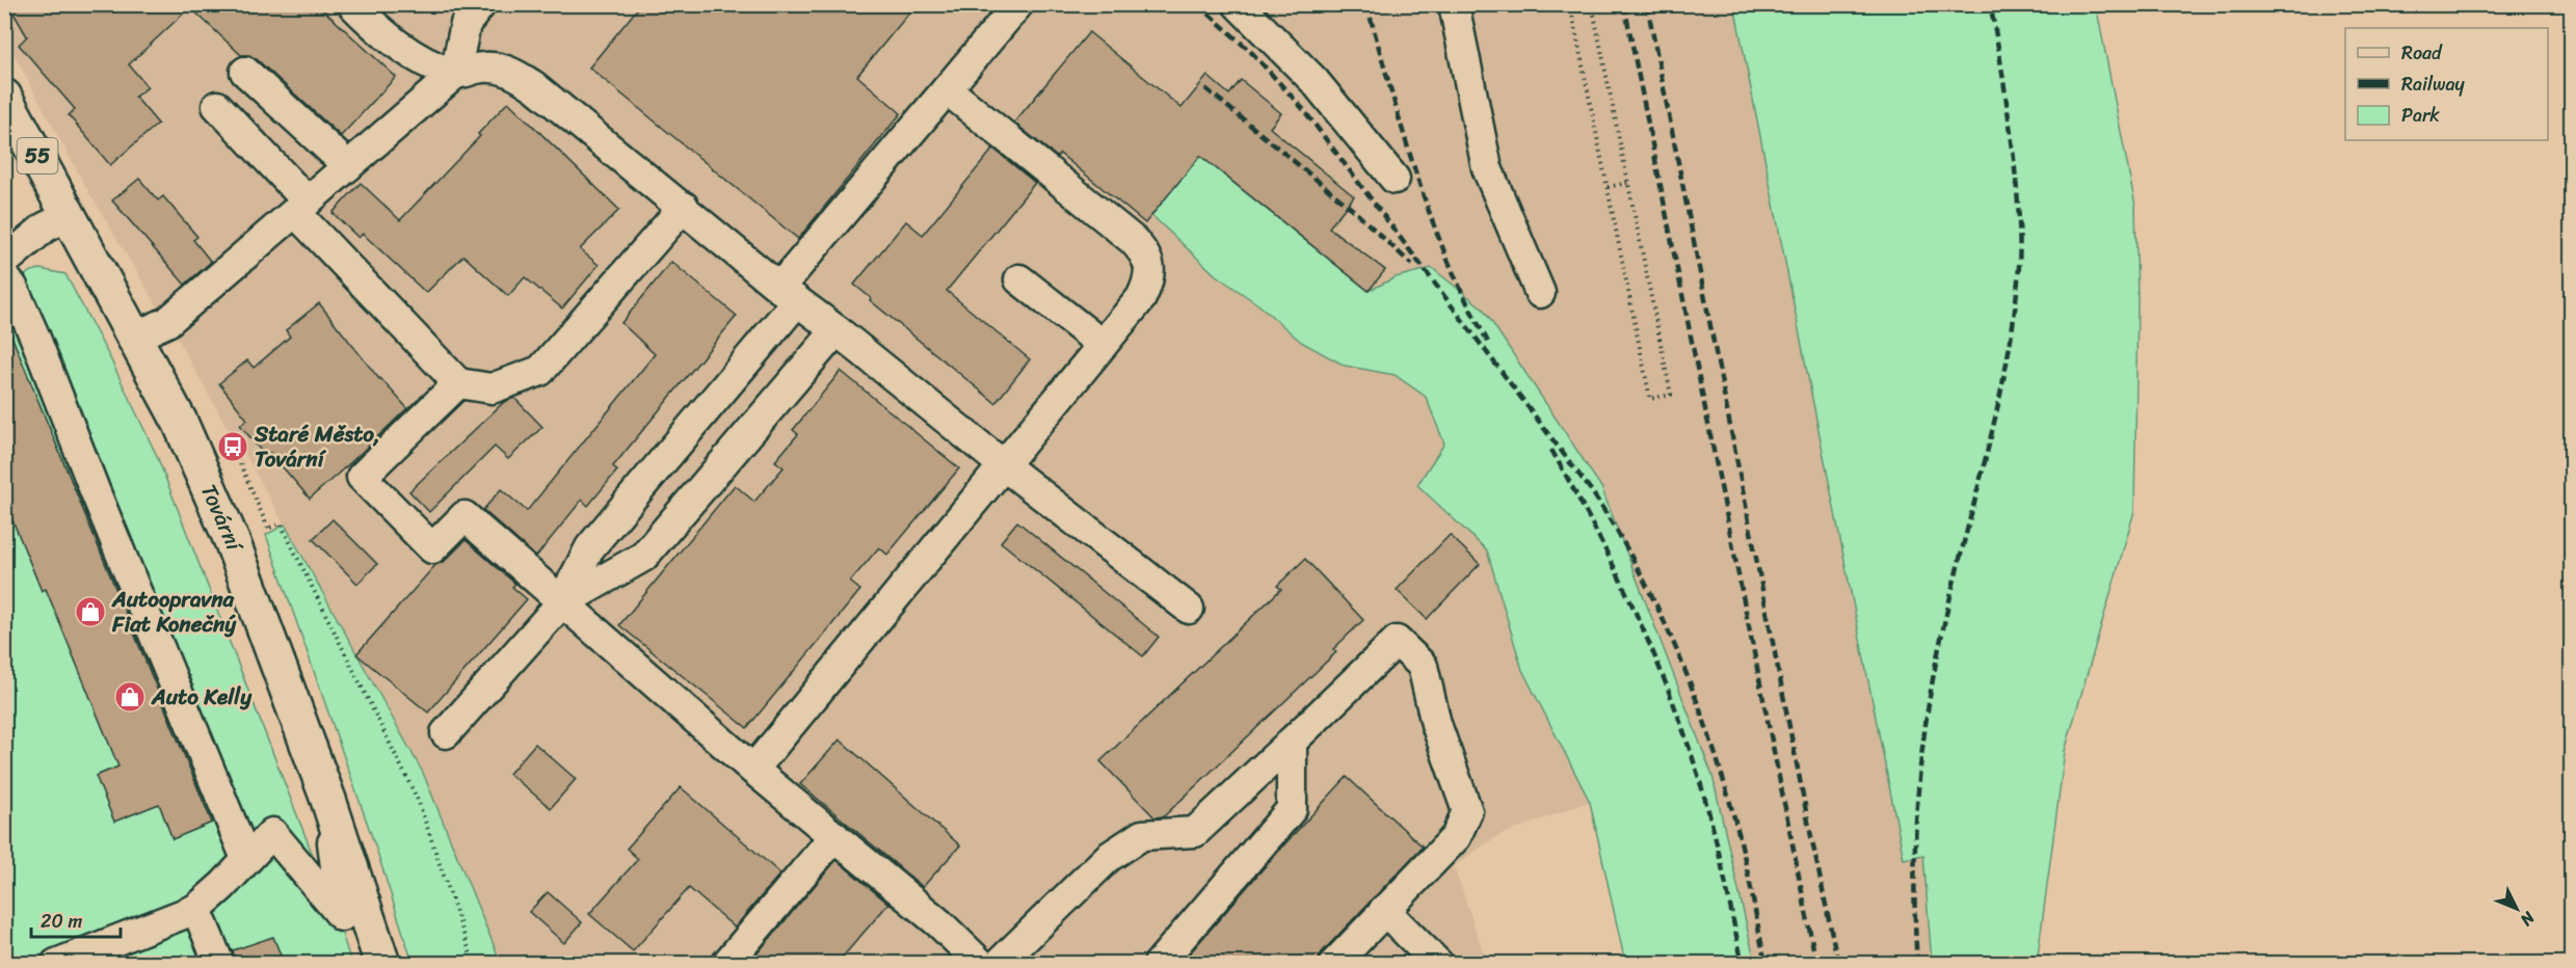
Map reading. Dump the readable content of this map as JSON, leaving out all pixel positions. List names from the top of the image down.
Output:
{
  "streets": {
    "main road": ["55", "Tovární"]
  },
  "places": {
    "bus stop": ["Staré Město, Tovární"],
    "shop": ["Autoopravna Fiat Konečný", "Auto Kelly"]
  },
  "legend": ["Road", "Railway", "Park"],
  "scale_bar": "20 m",
  "north": "bottom right"
}
